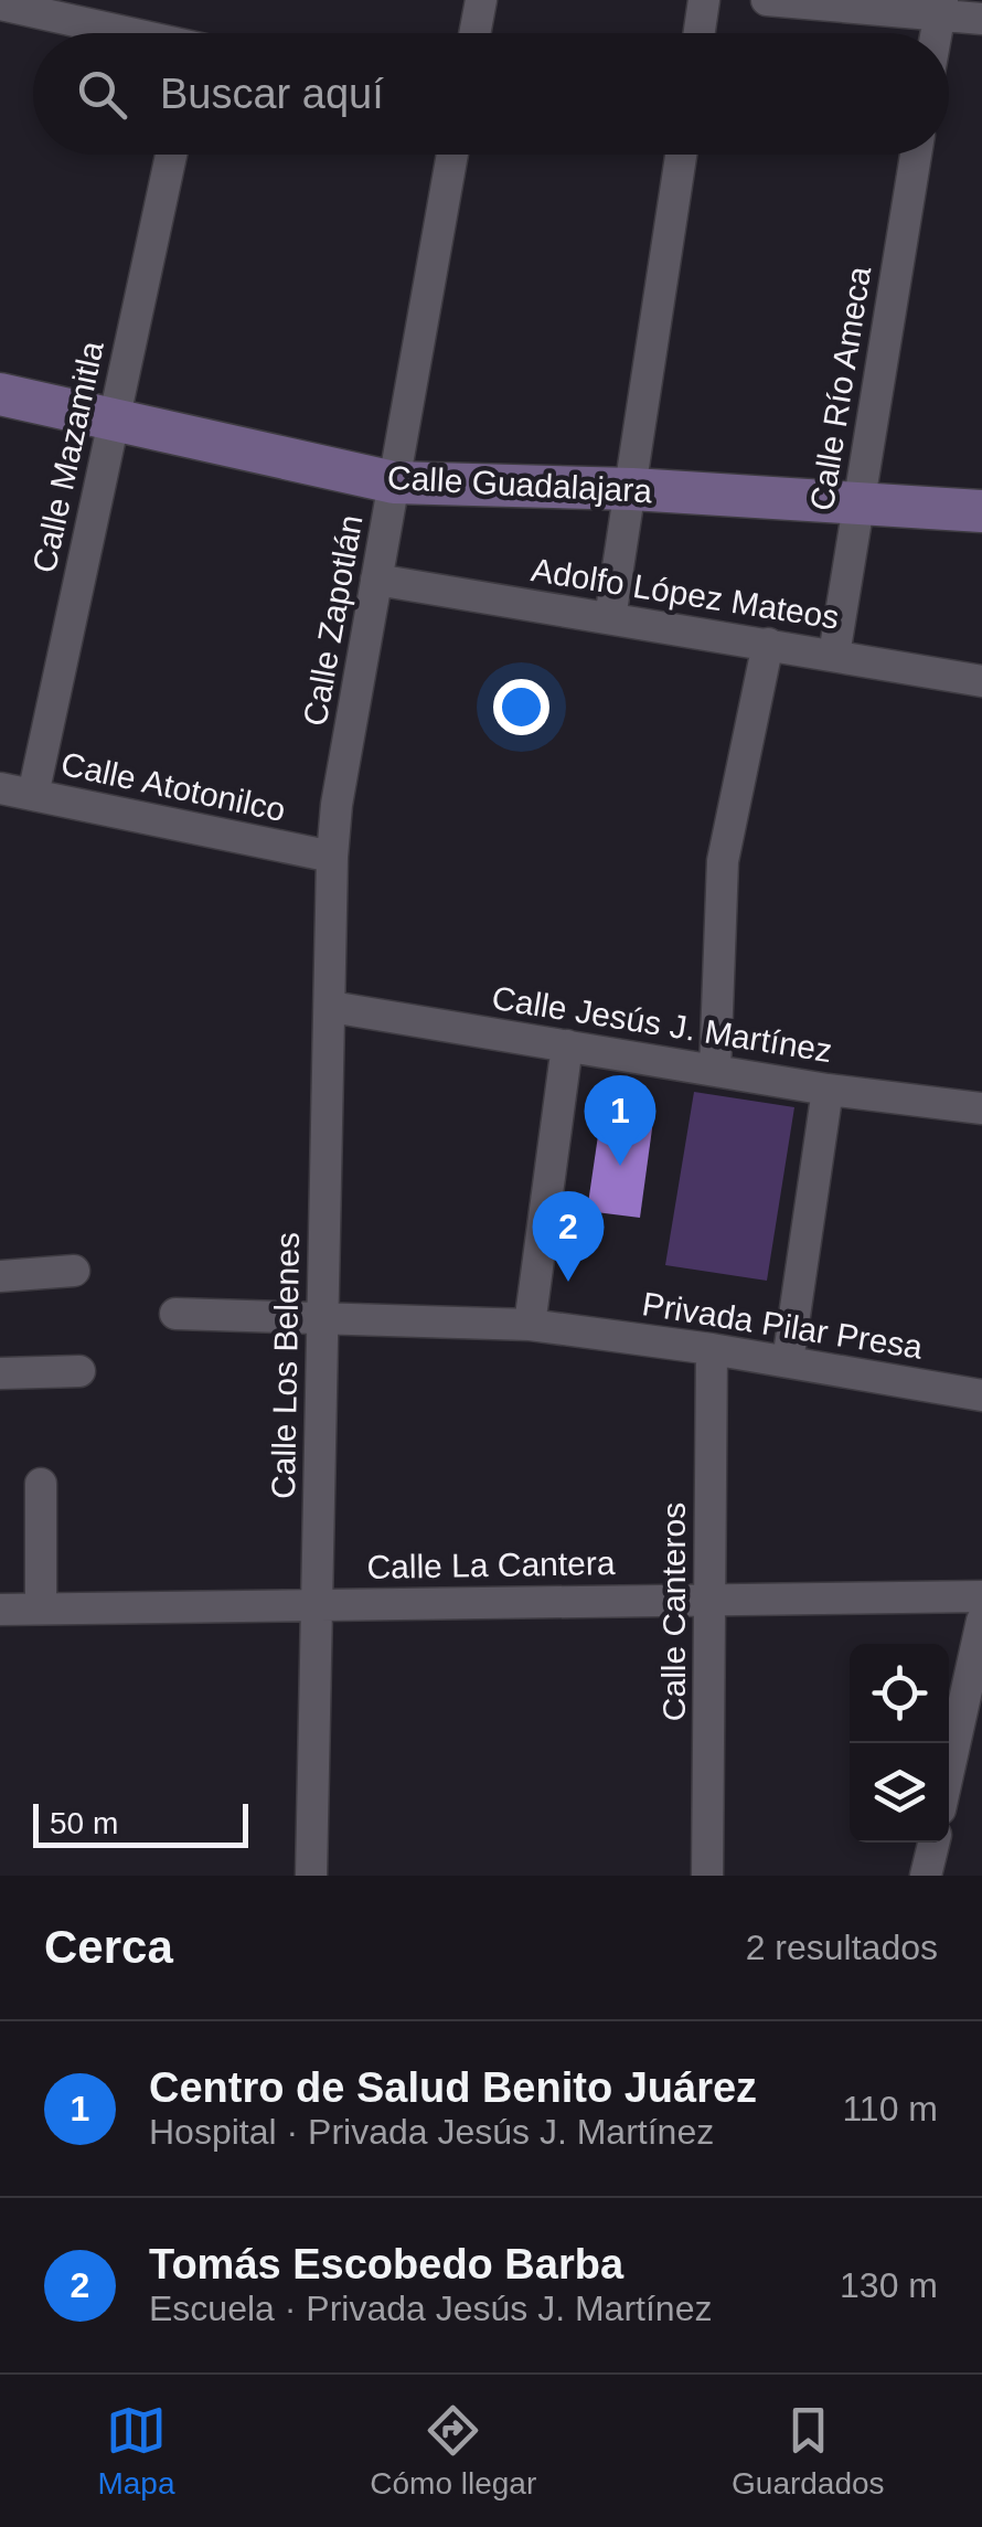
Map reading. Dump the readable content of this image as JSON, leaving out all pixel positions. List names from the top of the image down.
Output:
{
  "streets": {
    "street": [
      "Calle Río Ameca",
      "Calle Mazamitla",
      "Calle Guadalajara",
      "Adolfo López Mateos",
      "Calle Zapotlán",
      "Calle Atotonilco",
      "Calle Jesús J. Martínez",
      "Privada Pilar Presa",
      "Calle Los Belenes",
      "Calle La Cantera",
      "Calle Canteros"
    ]
  },
  "crossings": [
    ["Calle Río Ameca", "Calle Guadalajara"],
    ["Calle Río Ameca", "Adolfo López Mateos"],
    ["Calle Mazamitla", "Calle Guadalajara"],
    ["Calle Mazamitla", "Calle Atotonilco"],
    ["Calle Guadalajara", "Calle Zapotlán"],
    ["Adolfo López Mateos", "Calle Zapotlán"],
    ["Calle Zapotlán", "Calle Atotonilco"],
    ["Calle Zapotlán", "Calle Los Belenes"],
    ["Calle Atotonilco", "Calle Los Belenes"],
    ["Calle Jesús J. Martínez", "Calle Los Belenes"],
    ["Privada Pilar Presa", "Calle Los Belenes"],
    ["Privada Pilar Presa", "Calle Canteros"],
    ["Calle Los Belenes", "Calle La Cantera"],
    ["Calle La Cantera", "Calle Canteros"]
  ],
  "scale_bar": "50 m",
  "page": {
    "search": "Buscar aquí",
    "pins": ["1", "2"],
    "scale": "50 m",
    "heading": ["Cerca", "2 resultados"],
    "list": [
      {
        "mark": "1",
        "name": "Centro de Salud Benito Juárez",
        "note": "Hospital · Privada Jesús J. Martínez",
        "value": "110 m"
      },
      {
        "mark": "2",
        "name": "Tomás Escobedo Barba",
        "note": "Escuela · Privada Jesús J. Martínez",
        "value": "130 m"
      }
    ],
    "nav": ["Mapa", "Cómo llegar", "Guardados"]
  }
}
